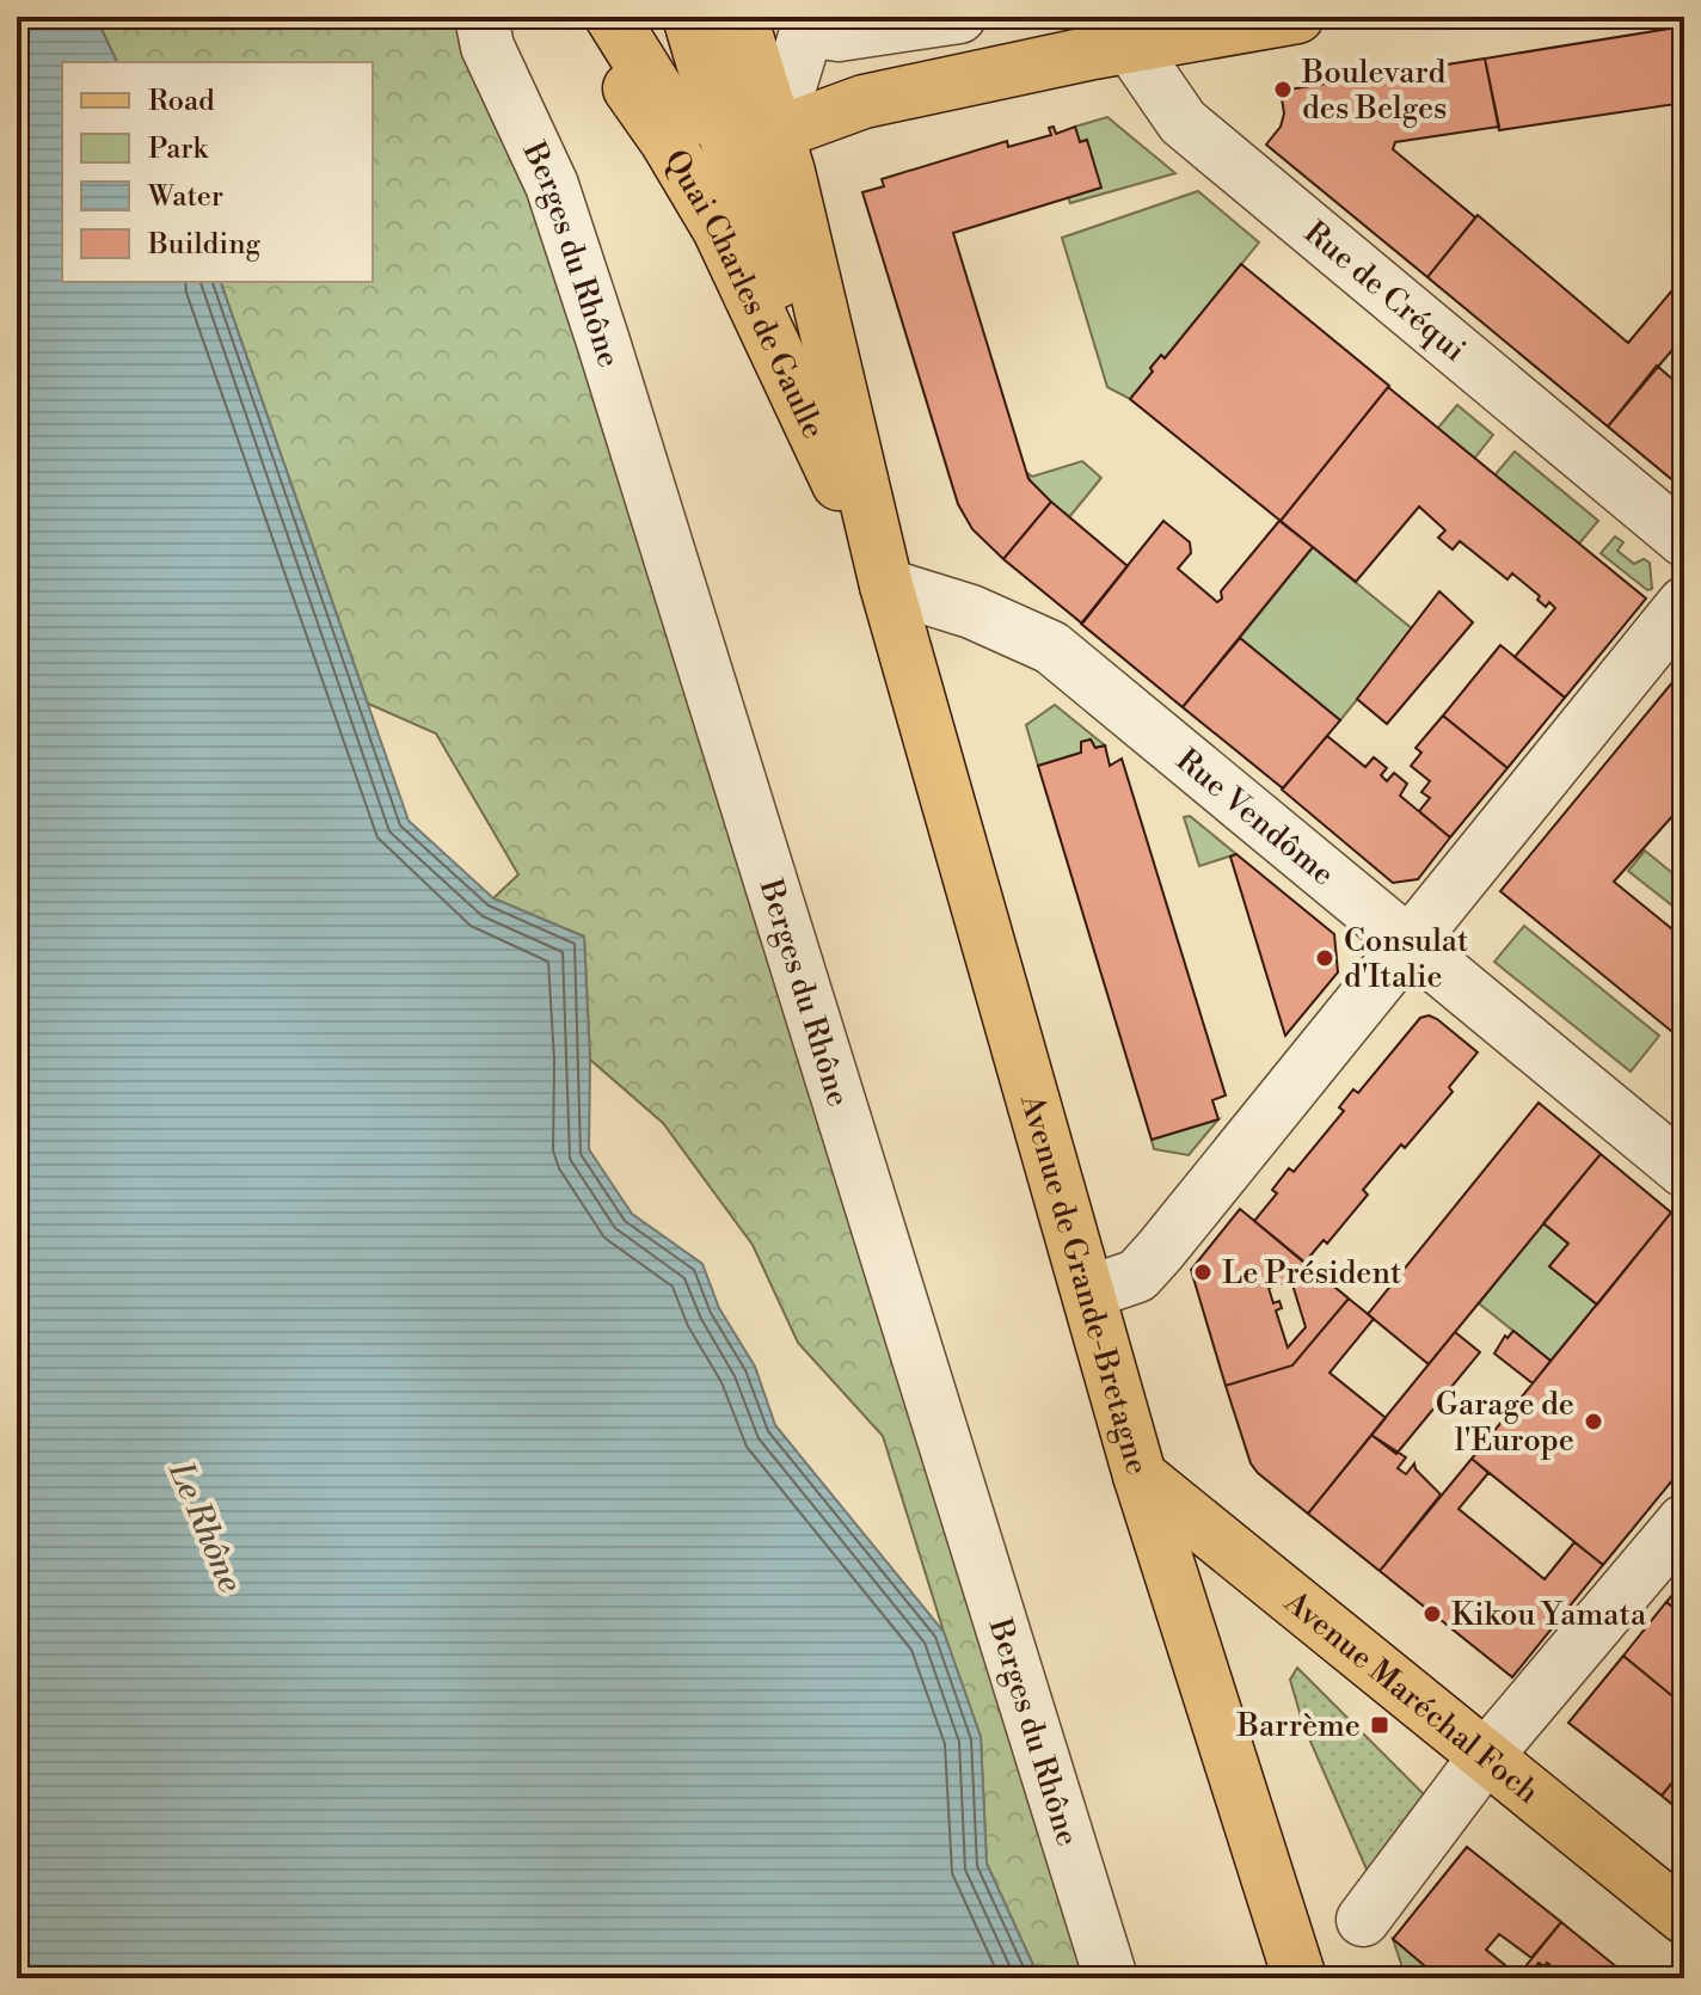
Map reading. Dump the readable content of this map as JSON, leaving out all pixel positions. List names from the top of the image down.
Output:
{
  "streets": {
    "main road": ["Quai Charles de Gaulle", "Avenue de Grande-Bretagne", "Avenue Maréchal Foch"],
    "street": ["Berges du Rhône", "Rue de Créqui", "Rue Vendôme"]
  },
  "crossings": [
    ["Quai Charles de Gaulle", "Rue Vendôme"],
    ["Quai Charles de Gaulle", "Avenue de Grande-Bretagne"],
    ["Rue Vendôme", "Avenue de Grande-Bretagne"],
    ["Avenue de Grande-Bretagne", "Avenue Maréchal Foch"]
  ],
  "water": ["Le Rhône"],
  "places": {
    "other": [
      "Boulevard des Belges",
      "Consulat d'Italie",
      "Le Président",
      "Garage de l'Europe",
      "Kikou Yamata"
    ],
    "transit": ["Barrème"]
  },
  "legend": [
    "Road",
    "Park",
    "Water",
    "Building"
  ]
}
